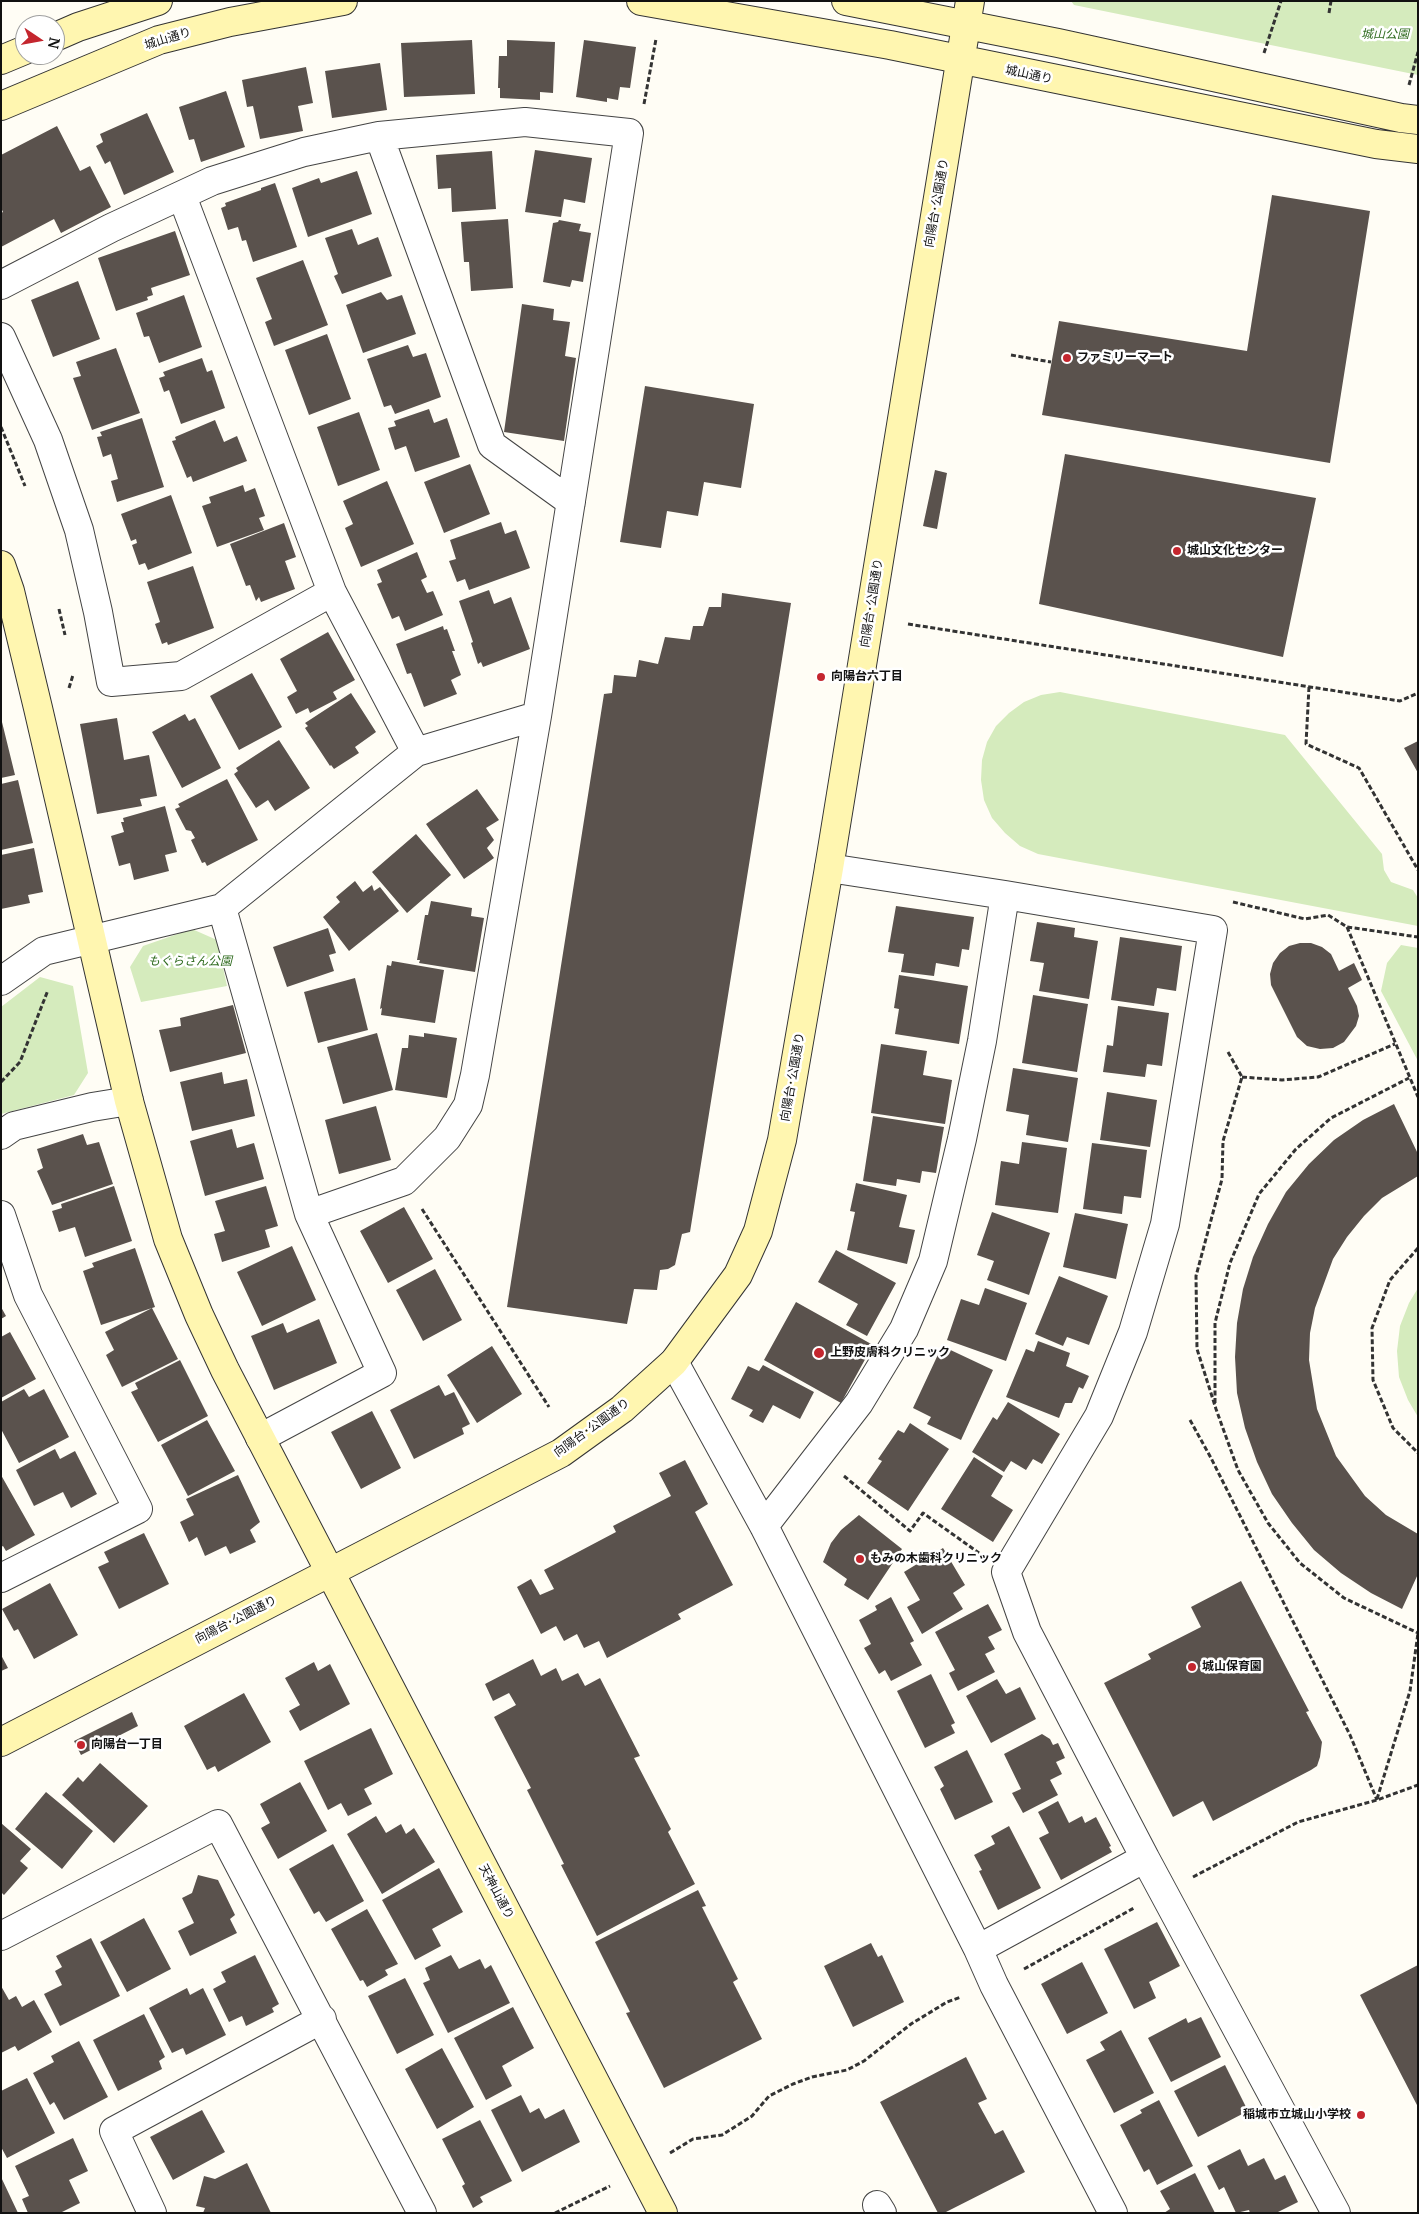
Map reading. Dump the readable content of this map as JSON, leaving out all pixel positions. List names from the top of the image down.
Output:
{
  "streets": {
    "street": ["城山通り", "向陽台･公園通り", "天神山通り"]
  },
  "crossings": [
    ["城山通り", "向陽台･公園通り"],
    ["向陽台･公園通り", "天神山通り"]
  ],
  "parks": ["城山公園", "もぐらさん公園"],
  "places": [
    "ファミリーマート",
    "城山文化センター",
    "向陽台六丁目",
    "上野皮膚科クリニック",
    "もみの木歯科クリニック",
    "城山保育園",
    "向陽台一丁目",
    "稲城市立城山小学校"
  ],
  "north": "right"
}
